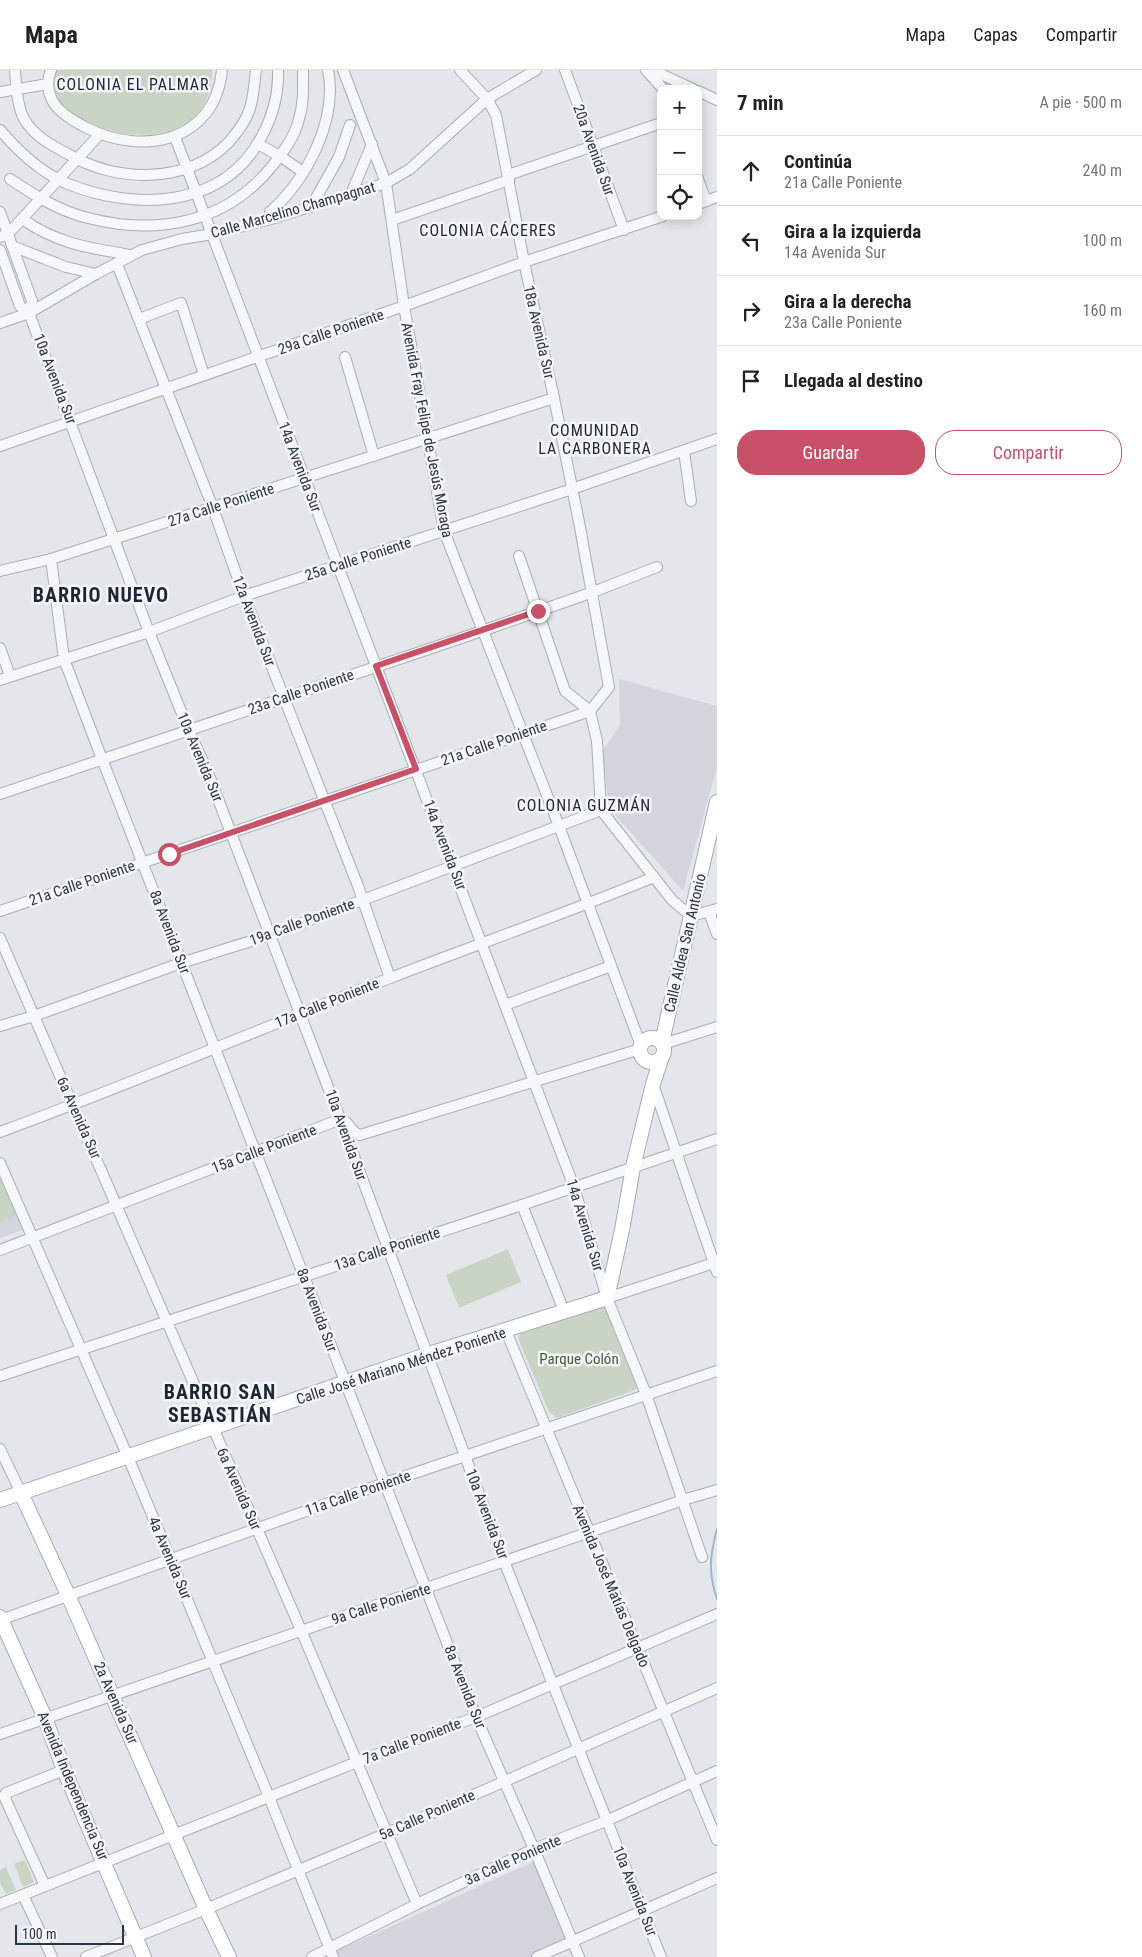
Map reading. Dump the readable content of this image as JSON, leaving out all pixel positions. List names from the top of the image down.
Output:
{
  "streets": {
    "main road": [
      "Calle Aldea San Antonio",
      "Calle José Mariano Méndez Poniente",
      "2a Avenida Sur",
      "Avenida Independencia Sur"
    ],
    "street": [
      "20a Avenida Sur",
      "Calle Marcelino Champagnat",
      "29a Calle Poniente",
      "18a Avenida Sur",
      "10a Avenida Sur",
      "Avenida Fray Felipe de Jesús Moraga",
      "14a Avenida Sur",
      "27a Calle Poniente",
      "25a Calle Poniente",
      "12a Avenida Sur",
      "23a Calle Poniente",
      "21a Calle Poniente",
      "19a Calle Poniente",
      "8a Avenida Sur",
      "17a Calle Poniente",
      "6a Avenida Sur",
      "15a Calle Poniente",
      "13a Calle Poniente",
      "11a Calle Poniente",
      "4a Avenida Sur",
      "Avenida José Matías Delgado",
      "9a Calle Poniente",
      "7a Calle Poniente",
      "5a Calle Poniente",
      "3a Calle Poniente"
    ]
  },
  "crossings": [
    ["20a Avenida Sur", "29a Calle Poniente"],
    ["Calle Marcelino Champagnat", "18a Avenida Sur"],
    ["Calle Marcelino Champagnat", "10a Avenida Sur"],
    ["Calle Marcelino Champagnat", "Avenida Fray Felipe de Jesús Moraga"],
    ["Calle Marcelino Champagnat", "14a Avenida Sur"],
    ["Calle Marcelino Champagnat", "12a Avenida Sur"],
    ["29a Calle Poniente", "18a Avenida Sur"],
    ["29a Calle Poniente", "10a Avenida Sur"],
    ["29a Calle Poniente", "Avenida Fray Felipe de Jesús Moraga"],
    ["29a Calle Poniente", "14a Avenida Sur"],
    ["29a Calle Poniente", "12a Avenida Sur"],
    ["18a Avenida Sur", "27a Calle Poniente"],
    ["18a Avenida Sur", "25a Calle Poniente"],
    ["18a Avenida Sur", "23a Calle Poniente"],
    ["18a Avenida Sur", "21a Calle Poniente"],
    ["10a Avenida Sur", "27a Calle Poniente"],
    ["10a Avenida Sur", "25a Calle Poniente"],
    ["10a Avenida Sur", "23a Calle Poniente"],
    ["10a Avenida Sur", "21a Calle Poniente"],
    ["10a Avenida Sur", "19a Calle Poniente"],
    ["10a Avenida Sur", "17a Calle Poniente"],
    ["10a Avenida Sur", "15a Calle Poniente"],
    ["10a Avenida Sur", "13a Calle Poniente"],
    ["10a Avenida Sur", "Calle José Mariano Méndez Poniente"],
    ["10a Avenida Sur", "11a Calle Poniente"],
    ["10a Avenida Sur", "9a Calle Poniente"],
    ["10a Avenida Sur", "7a Calle Poniente"],
    ["10a Avenida Sur", "5a Calle Poniente"],
    ["10a Avenida Sur", "3a Calle Poniente"],
    ["Avenida Fray Felipe de Jesús Moraga", "27a Calle Poniente"],
    ["Avenida Fray Felipe de Jesús Moraga", "25a Calle Poniente"],
    ["Avenida Fray Felipe de Jesús Moraga", "23a Calle Poniente"],
    ["Avenida Fray Felipe de Jesús Moraga", "21a Calle Poniente"],
    ["Avenida Fray Felipe de Jesús Moraga", "19a Calle Poniente"],
    ["Avenida Fray Felipe de Jesús Moraga", "Calle Aldea San Antonio"],
    ["Avenida Fray Felipe de Jesús Moraga", "17a Calle Poniente"],
    ["14a Avenida Sur", "27a Calle Poniente"],
    ["14a Avenida Sur", "25a Calle Poniente"],
    ["14a Avenida Sur", "23a Calle Poniente"],
    ["14a Avenida Sur", "21a Calle Poniente"],
    ["14a Avenida Sur", "19a Calle Poniente"],
    ["14a Avenida Sur", "17a Calle Poniente"],
    ["14a Avenida Sur", "13a Calle Poniente"],
    ["14a Avenida Sur", "Calle José Mariano Méndez Poniente"],
    ["14a Avenida Sur", "11a Calle Poniente"],
    ["14a Avenida Sur", "9a Calle Poniente"],
    ["27a Calle Poniente", "12a Avenida Sur"],
    ["27a Calle Poniente", "8a Avenida Sur"],
    ["25a Calle Poniente", "12a Avenida Sur"],
    ["25a Calle Poniente", "8a Avenida Sur"],
    ["12a Avenida Sur", "23a Calle Poniente"],
    ["12a Avenida Sur", "21a Calle Poniente"],
    ["12a Avenida Sur", "19a Calle Poniente"],
    ["12a Avenida Sur", "17a Calle Poniente"],
    ["23a Calle Poniente", "8a Avenida Sur"],
    ["21a Calle Poniente", "8a Avenida Sur"],
    ["19a Calle Poniente", "8a Avenida Sur"],
    ["19a Calle Poniente", "6a Avenida Sur"],
    ["8a Avenida Sur", "17a Calle Poniente"],
    ["8a Avenida Sur", "15a Calle Poniente"],
    ["8a Avenida Sur", "13a Calle Poniente"],
    ["8a Avenida Sur", "Calle José Mariano Méndez Poniente"],
    ["8a Avenida Sur", "11a Calle Poniente"],
    ["8a Avenida Sur", "9a Calle Poniente"],
    ["8a Avenida Sur", "7a Calle Poniente"],
    ["8a Avenida Sur", "5a Calle Poniente"],
    ["8a Avenida Sur", "3a Calle Poniente"],
    ["17a Calle Poniente", "6a Avenida Sur"],
    ["6a Avenida Sur", "15a Calle Poniente"],
    ["6a Avenida Sur", "13a Calle Poniente"],
    ["6a Avenida Sur", "Calle José Mariano Méndez Poniente"],
    ["6a Avenida Sur", "11a Calle Poniente"],
    ["6a Avenida Sur", "9a Calle Poniente"],
    ["6a Avenida Sur", "7a Calle Poniente"],
    ["6a Avenida Sur", "5a Calle Poniente"],
    ["6a Avenida Sur", "3a Calle Poniente"],
    ["15a Calle Poniente", "4a Avenida Sur"],
    ["13a Calle Poniente", "4a Avenida Sur"],
    ["Calle José Mariano Méndez Poniente", "4a Avenida Sur"],
    ["Calle José Mariano Méndez Poniente", "Avenida José Matías Delgado"],
    ["Calle José Mariano Méndez Poniente", "2a Avenida Sur"],
    ["11a Calle Poniente", "4a Avenida Sur"],
    ["11a Calle Poniente", "Avenida José Matías Delgado"],
    ["11a Calle Poniente", "2a Avenida Sur"],
    ["11a Calle Poniente", "Avenida Independencia Sur"],
    ["4a Avenida Sur", "9a Calle Poniente"],
    ["4a Avenida Sur", "7a Calle Poniente"],
    ["4a Avenida Sur", "5a Calle Poniente"],
    ["4a Avenida Sur", "3a Calle Poniente"],
    ["Avenida José Matías Delgado", "9a Calle Poniente"],
    ["Avenida José Matías Delgado", "7a Calle Poniente"],
    ["Avenida José Matías Delgado", "5a Calle Poniente"],
    ["Avenida José Matías Delgado", "3a Calle Poniente"],
    ["9a Calle Poniente", "2a Avenida Sur"],
    ["9a Calle Poniente", "Avenida Independencia Sur"],
    ["2a Avenida Sur", "7a Calle Poniente"],
    ["2a Avenida Sur", "5a Calle Poniente"],
    ["7a Calle Poniente", "Avenida Independencia Sur"],
    ["Avenida Independencia Sur", "5a Calle Poniente"]
  ],
  "districts": [
    "COLONIA EL PALMAR",
    "COLONIA CÁCERES",
    "COMUNIDAD LA CARBONERA",
    "BARRIO NUEVO",
    "COLONIA GUZMÁN",
    "BARRIO SAN SEBASTIÁN"
  ],
  "parks": ["Parque Colón"],
  "scale_bar": "100 m",
  "page": {
    "header": "Mapa",
    "nav": ["Mapa", "Capas", "Compartir"],
    "heading": ["7 min", "A pie · 500 m"],
    "map_buttons": ["+", "−"],
    "list": [
      ["Continúa", "21a Calle Poniente", "240 m"],
      ["Gira a la izquierda", "14a Avenida Sur", "100 m"],
      ["Gira a la derecha", "23a Calle Poniente", "160 m"],
      "Llegada al destino"
    ],
    "buttons": ["Guardar", "Compartir"],
    "scale": "100 m"
  }
}
